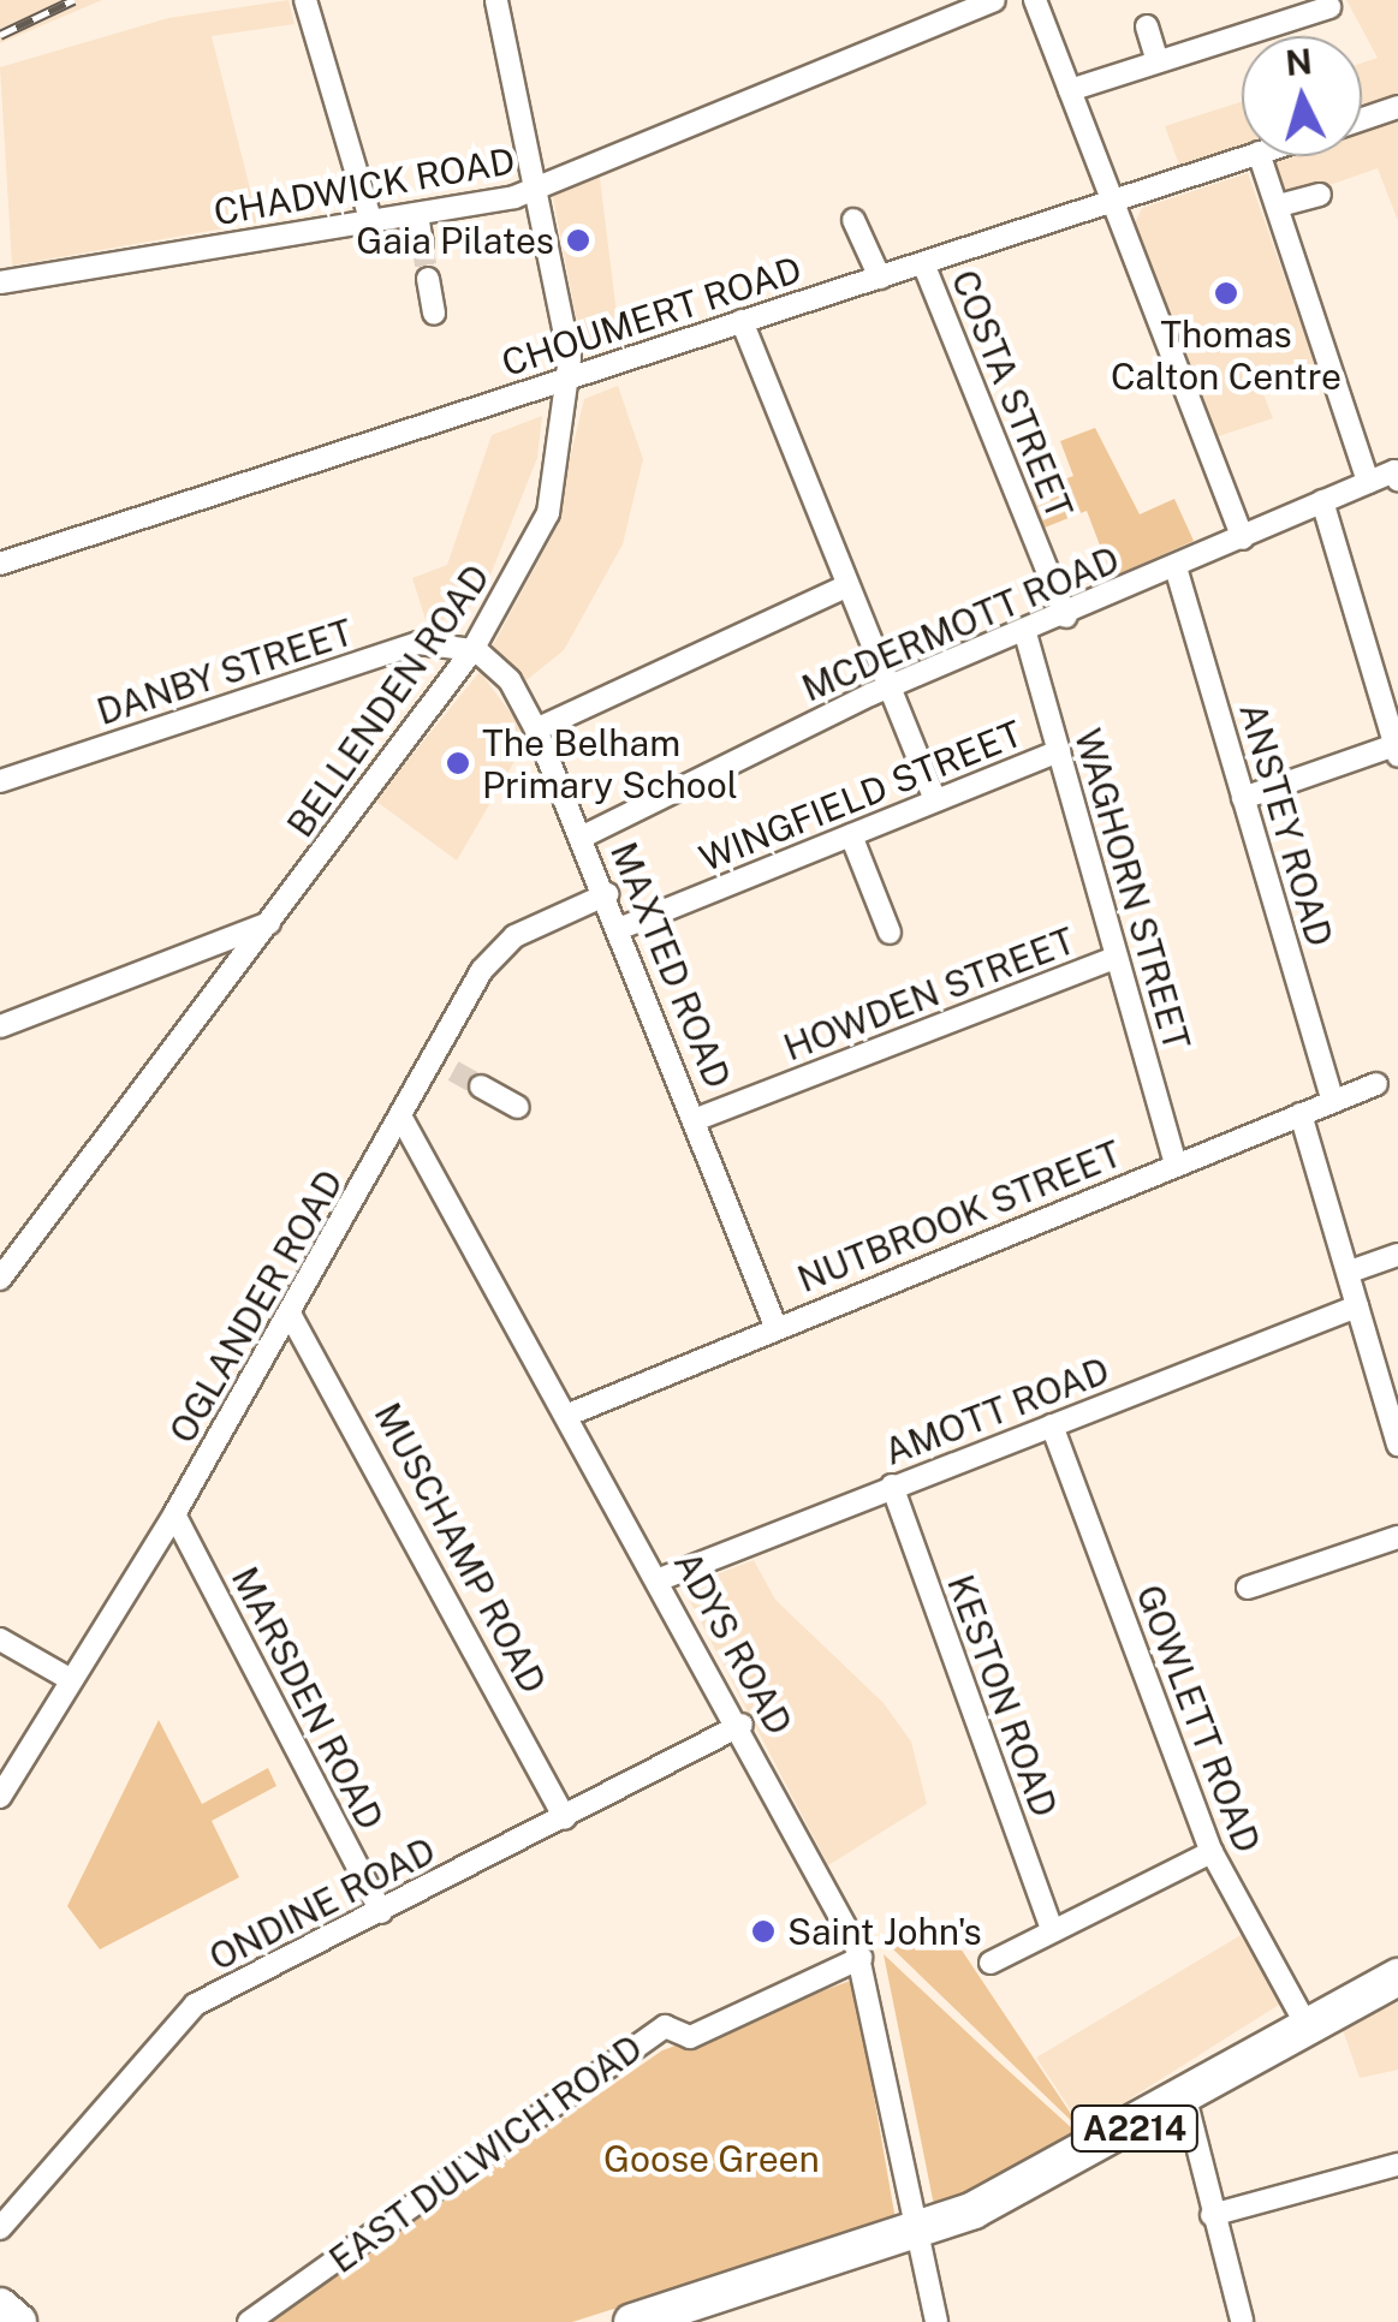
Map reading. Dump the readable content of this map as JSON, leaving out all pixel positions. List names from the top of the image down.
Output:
{
  "streets": {
    "main road": ["A2214"],
    "street": [
      "CHADWICK ROAD",
      "CHOUMERT ROAD",
      "COSTA STREET",
      "MCDERMOTT ROAD",
      "DANBY STREET",
      "BELLENDEN ROAD",
      "WINGFIELD STREET",
      "ANSTEY ROAD",
      "WAGHORN STREET",
      "MAXTED ROAD",
      "HOWDEN STREET",
      "NUTBROOK STREET",
      "OGLANDER ROAD",
      "AMOTT ROAD",
      "MUSCHAMP ROAD",
      "ADYS ROAD",
      "KESTON ROAD",
      "MARSDEN ROAD",
      "GOWLETT ROAD",
      "ONDINE ROAD",
      "EAST DULWICH ROAD"
    ]
  },
  "crossings": [
    ["CHADWICK ROAD", "BELLENDEN ROAD"],
    ["CHOUMERT ROAD", "COSTA STREET"],
    ["CHOUMERT ROAD", "BELLENDEN ROAD"],
    ["COSTA STREET", "MCDERMOTT ROAD"],
    ["MCDERMOTT ROAD", "ANSTEY ROAD"],
    ["MCDERMOTT ROAD", "WAGHORN STREET"],
    ["MCDERMOTT ROAD", "MAXTED ROAD"],
    ["DANBY STREET", "BELLENDEN ROAD"],
    ["DANBY STREET", "MAXTED ROAD"],
    ["BELLENDEN ROAD", "MAXTED ROAD"],
    ["WINGFIELD STREET", "WAGHORN STREET"],
    ["WINGFIELD STREET", "MAXTED ROAD"],
    ["ANSTEY ROAD", "NUTBROOK STREET"],
    ["WAGHORN STREET", "HOWDEN STREET"],
    ["WAGHORN STREET", "NUTBROOK STREET"],
    ["MAXTED ROAD", "HOWDEN STREET"],
    ["MAXTED ROAD", "NUTBROOK STREET"],
    ["MAXTED ROAD", "OGLANDER ROAD"],
    ["NUTBROOK STREET", "ADYS ROAD"],
    ["OGLANDER ROAD", "MUSCHAMP ROAD"],
    ["OGLANDER ROAD", "ADYS ROAD"],
    ["OGLANDER ROAD", "MARSDEN ROAD"],
    ["AMOTT ROAD", "ADYS ROAD"],
    ["AMOTT ROAD", "KESTON ROAD"],
    ["AMOTT ROAD", "GOWLETT ROAD"],
    ["MUSCHAMP ROAD", "ONDINE ROAD"],
    ["ADYS ROAD", "ONDINE ROAD"],
    ["ADYS ROAD", "A2214"],
    ["ADYS ROAD", "EAST DULWICH ROAD"],
    ["MARSDEN ROAD", "ONDINE ROAD"],
    ["GOWLETT ROAD", "A2214"]
  ],
  "parks": ["Goose Green"],
  "places": [
    "Gaia Pilates",
    "Thomas Calton Centre",
    "The Belham Primary School",
    "Saint John's"
  ],
  "north": "top"
}
